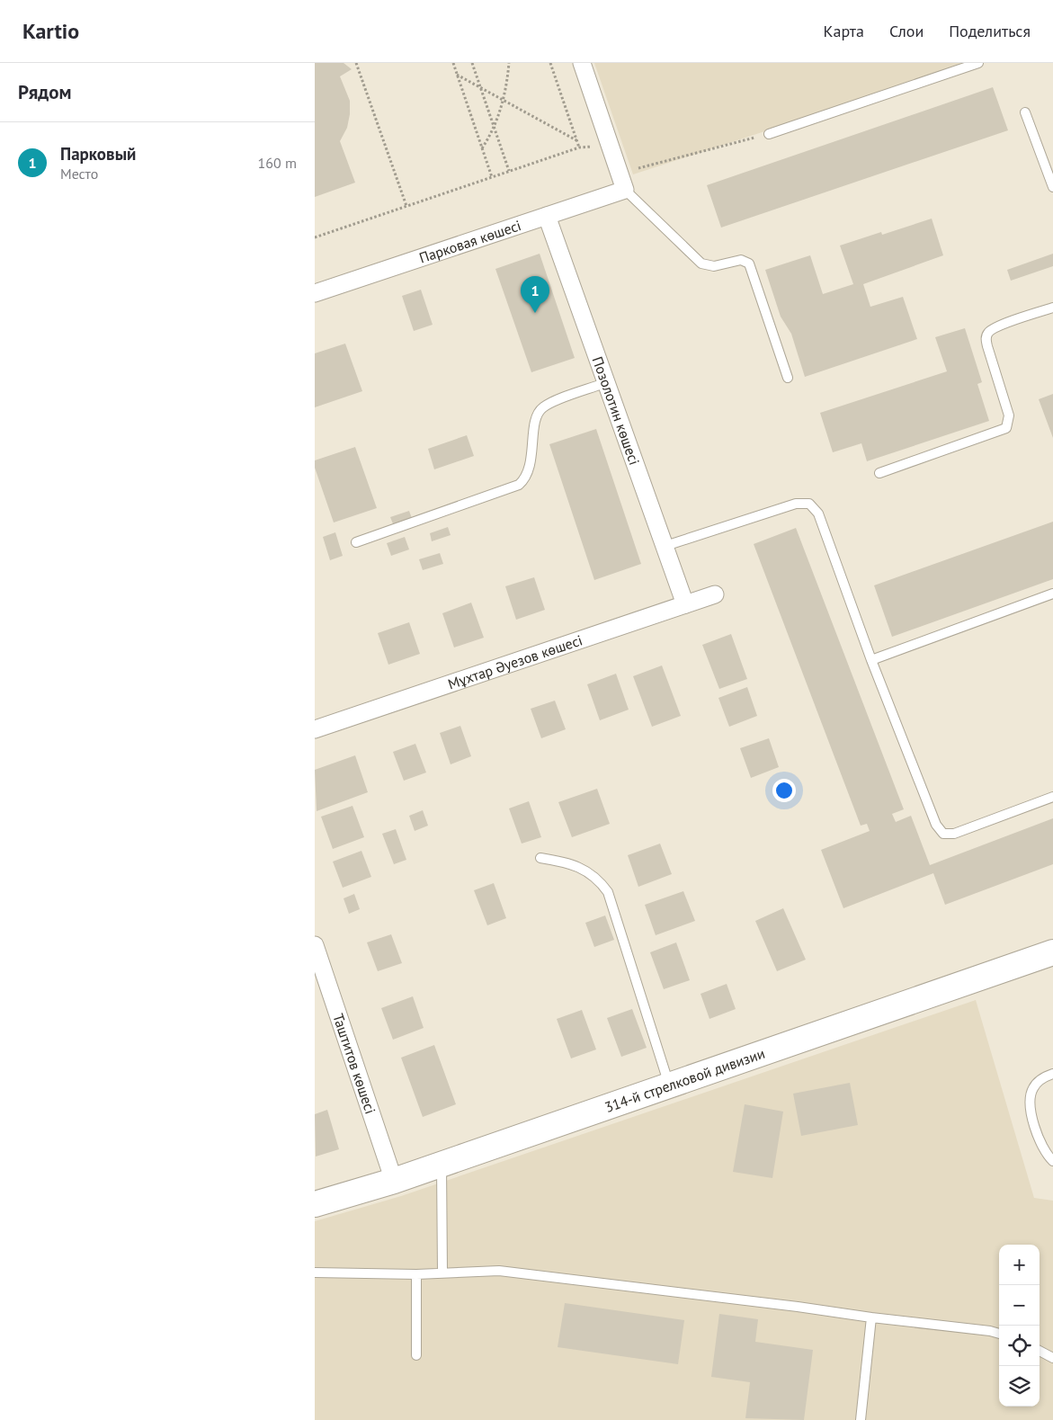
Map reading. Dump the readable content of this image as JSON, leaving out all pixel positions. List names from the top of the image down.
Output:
{
  "streets": {
    "street": [
      "Парковая көшесі",
      "Позолотин көшесі",
      "Мұхтар Әуезов көшесі",
      "Таштитов көшесі",
      "314-й стрелковой дивизии"
    ]
  },
  "crossings": [
    ["Парковая көшесі", "Позолотин көшесі"],
    ["Позолотин көшесі", "Мұхтар Әуезов көшесі"],
    ["Таштитов көшесі", "314-й стрелковой дивизии"]
  ],
  "page": {
    "header": "Kartio",
    "nav": ["Карта", "Слои", "Поделиться"],
    "heading": "Рядом",
    "list": [
      {
        "mark": "1",
        "name": "Парковый",
        "note": "Место",
        "value": "160 m"
      }
    ],
    "pins": "1",
    "map_buttons": ["+", "−"]
  }
}
